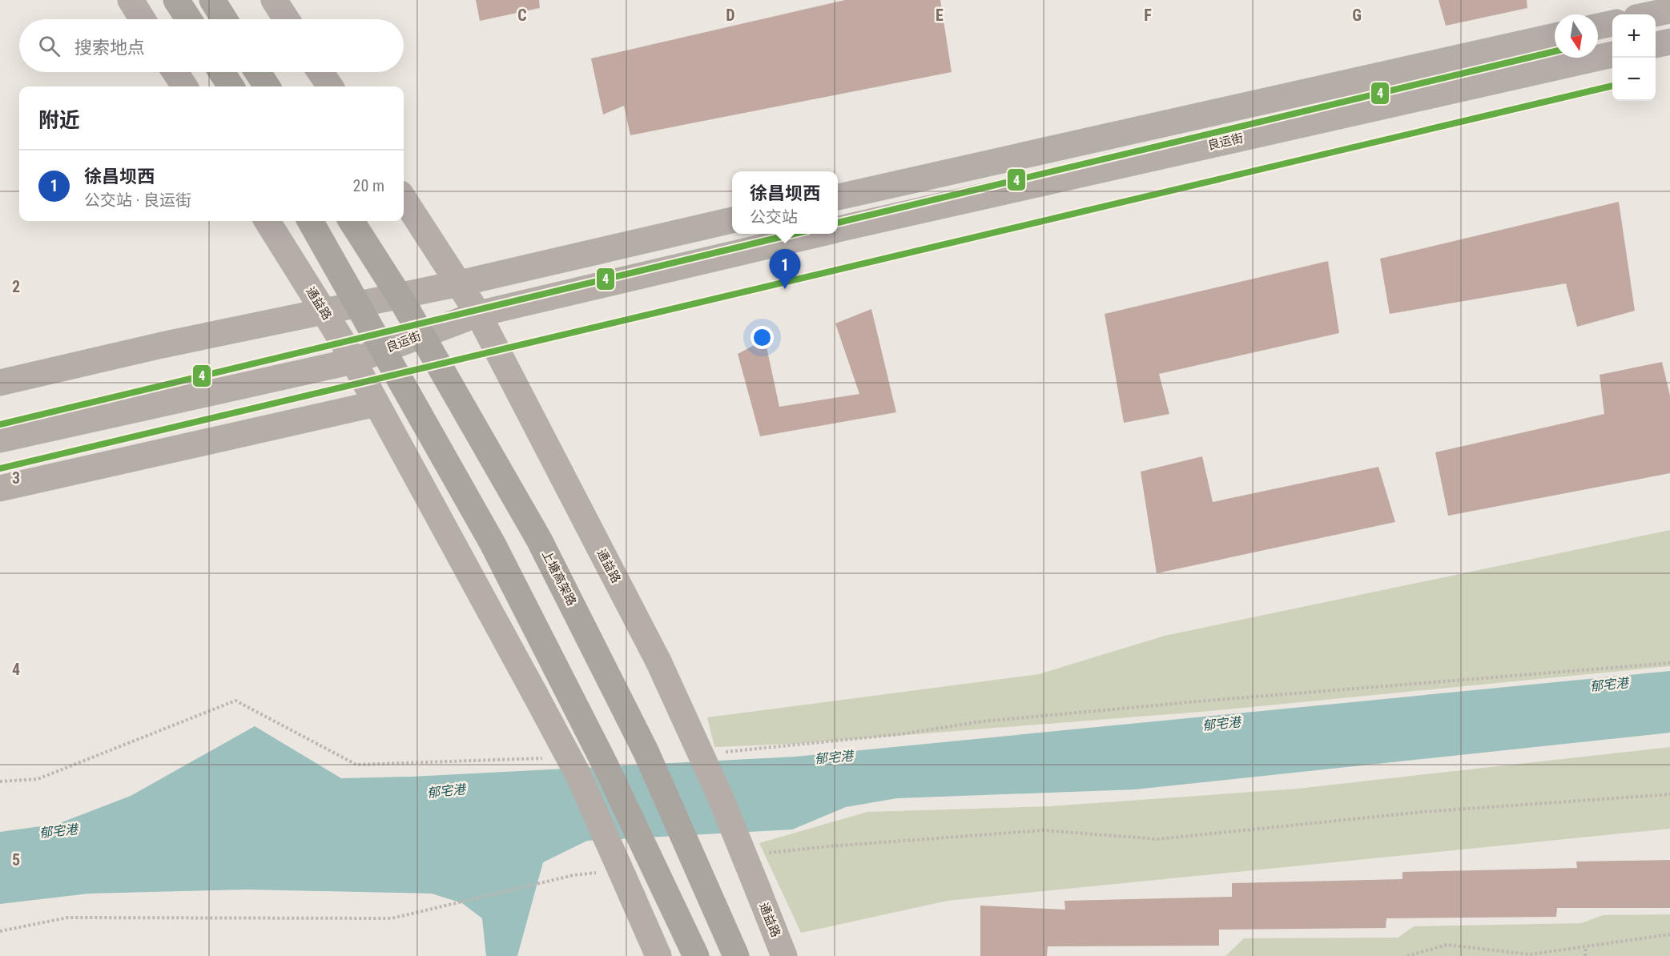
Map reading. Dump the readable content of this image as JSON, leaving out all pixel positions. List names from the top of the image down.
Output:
{
  "streets": {
    "highway": ["上塘高架路"],
    "main road": ["良运街", "通益路"]
  },
  "crossings": [
    ["良运街", "通益路"]
  ],
  "water": ["郁宅港"],
  "lines": ["transit line 4"],
  "north": "bottom",
  "page": {
    "map_buttons": ["+", "−"],
    "search": "搜索地点",
    "heading": "附近",
    "list": [
      {
        "mark": "1",
        "name": "徐昌坝西",
        "note": "公交站 · 良运街",
        "value": "20 m"
      }
    ],
    "popup": ["徐昌坝西", "公交站"],
    "pins": "1"
  },
  "grid": {
    "columns": [
      "C",
      "D",
      "E",
      "F",
      "G"
    ],
    "rows": [
      "2",
      "3",
      "4",
      "5"
    ]
  }
}
